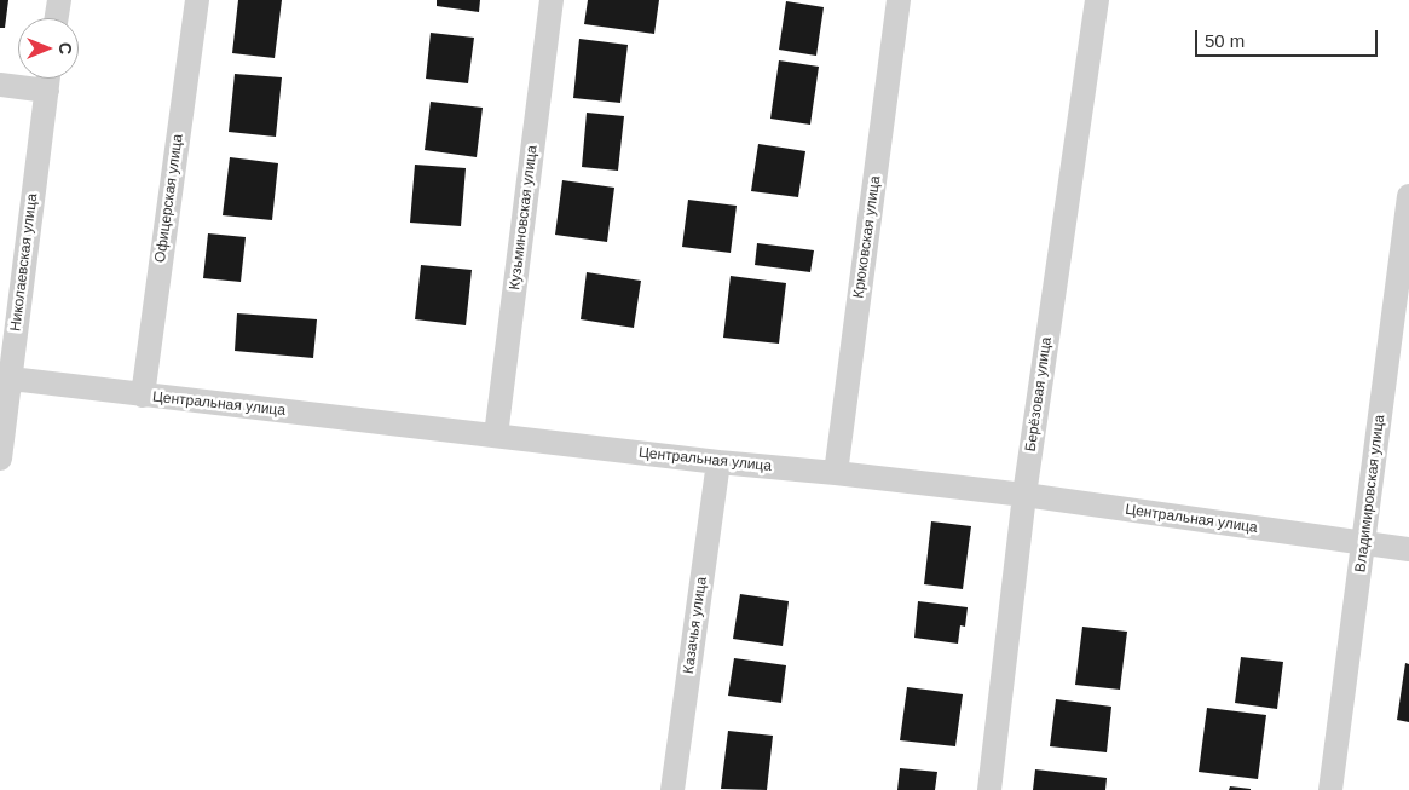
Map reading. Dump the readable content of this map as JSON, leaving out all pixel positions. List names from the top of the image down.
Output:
{
  "streets": {
    "street": [
      "Офицерская улица",
      "Кузьминовская улица",
      "Крюковская улица",
      "Николаевская улица",
      "Берёзовая улица",
      "Центральная улица",
      "Владимировская улица",
      "Казачья улица"
    ]
  },
  "crossings": [
    ["Офицерская улица", "Центральная улица"],
    ["Кузьминовская улица", "Центральная улица"],
    ["Крюковская улица", "Центральная улица"],
    ["Николаевская улица", "Центральная улица"],
    ["Берёзовая улица", "Центральная улица"],
    ["Центральная улица", "Владимировская улица"],
    ["Центральная улица", "Казачья улица"]
  ],
  "scale_bar": "50 m",
  "north": "right"
}
